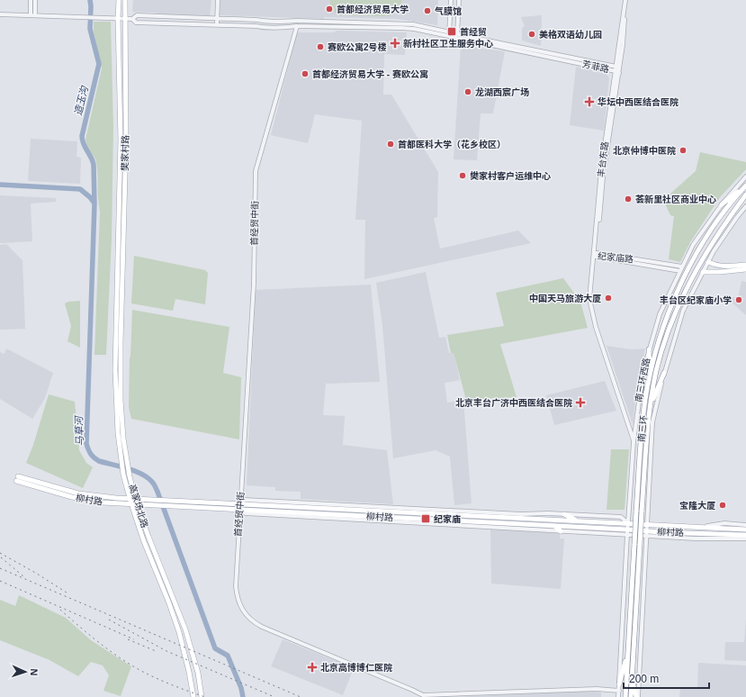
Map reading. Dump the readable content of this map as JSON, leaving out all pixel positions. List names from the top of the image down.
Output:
{
  "streets": {
    "main road": [
      "樊家村路",
      "南三环",
      "柳村路",
      "高家场北路"
    ],
    "street": [
      "芳菲路",
      "丰台东路",
      "首经贸中街",
      "纪家庙路",
      "南三环西路"
    ]
  },
  "crossings": [
    ["芳菲路", "丰台东路"],
    ["芳菲路", "首经贸中街"],
    ["樊家村路", "高家场北路"],
    ["丰台东路", "纪家庙路"],
    ["丰台东路", "南三环西路"],
    ["首经贸中街", "南三环西路"],
    ["首经贸中街", "柳村路"],
    ["纪家庙路", "南三环西路"],
    ["南三环西路", "柳村路"],
    ["柳村路", "高家场北路"]
  ],
  "water": ["造玉沟", "马草河"],
  "places": {
    "other": [
      "首都经济贸易大学",
      "气膜馆",
      "美格双语幼儿园",
      "赛欧公寓2号楼",
      "首都经济贸易大学 - 赛欧公寓",
      "龙湖西宸广场",
      "首都医科大学（花乡校区）",
      "北京仲博中医院",
      "樊家村客户运维中心",
      "荟新里社区商业中心",
      "中国天马旅游大厦",
      "丰台区纪家庙小学",
      "宝隆大厦"
    ],
    "transit": ["首经贸", "纪家庙"],
    "health": [
      "新村社区卫生服务中心",
      "华坛中西医结合医院",
      "北京丰台广济中西医结合医院",
      "北京高博博仁医院"
    ]
  },
  "scale_bar": "200 m",
  "north": "right"
}
